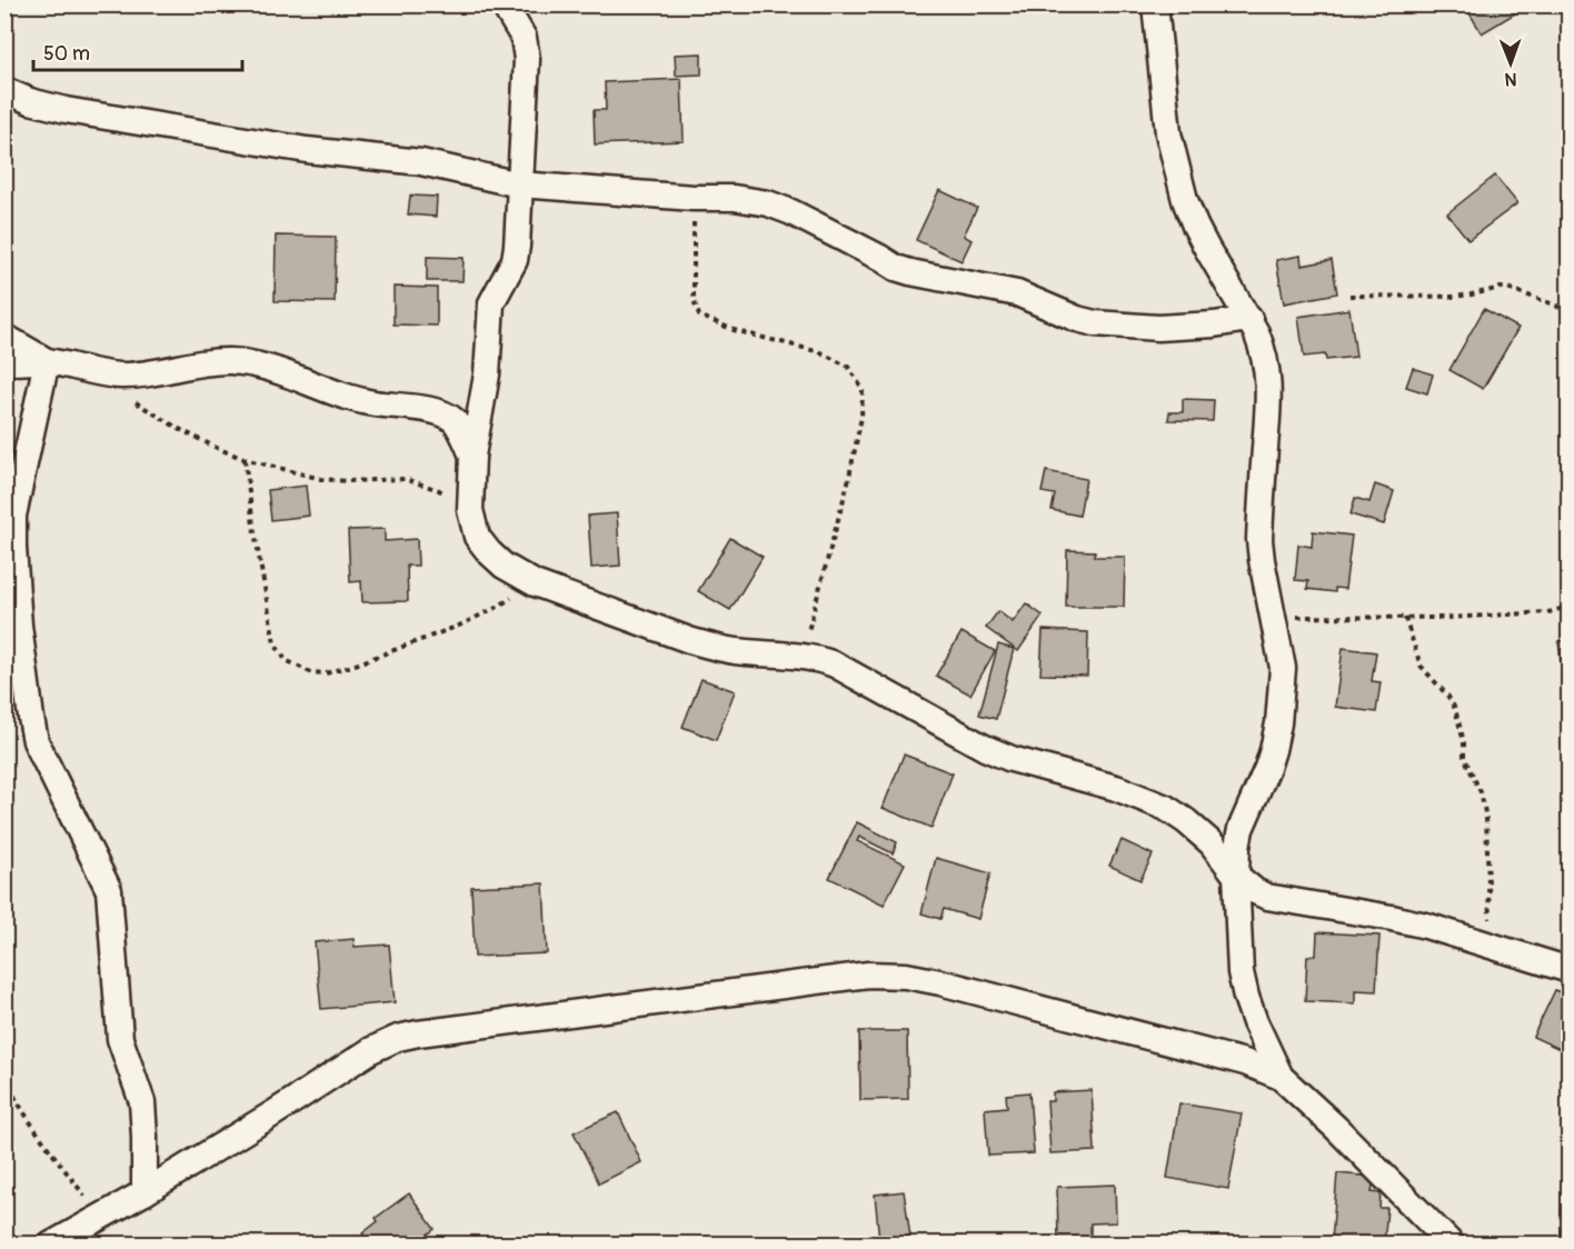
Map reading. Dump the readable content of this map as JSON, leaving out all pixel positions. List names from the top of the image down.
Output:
{
  "scale_bar": "50 m",
  "north": "bottom"
}
